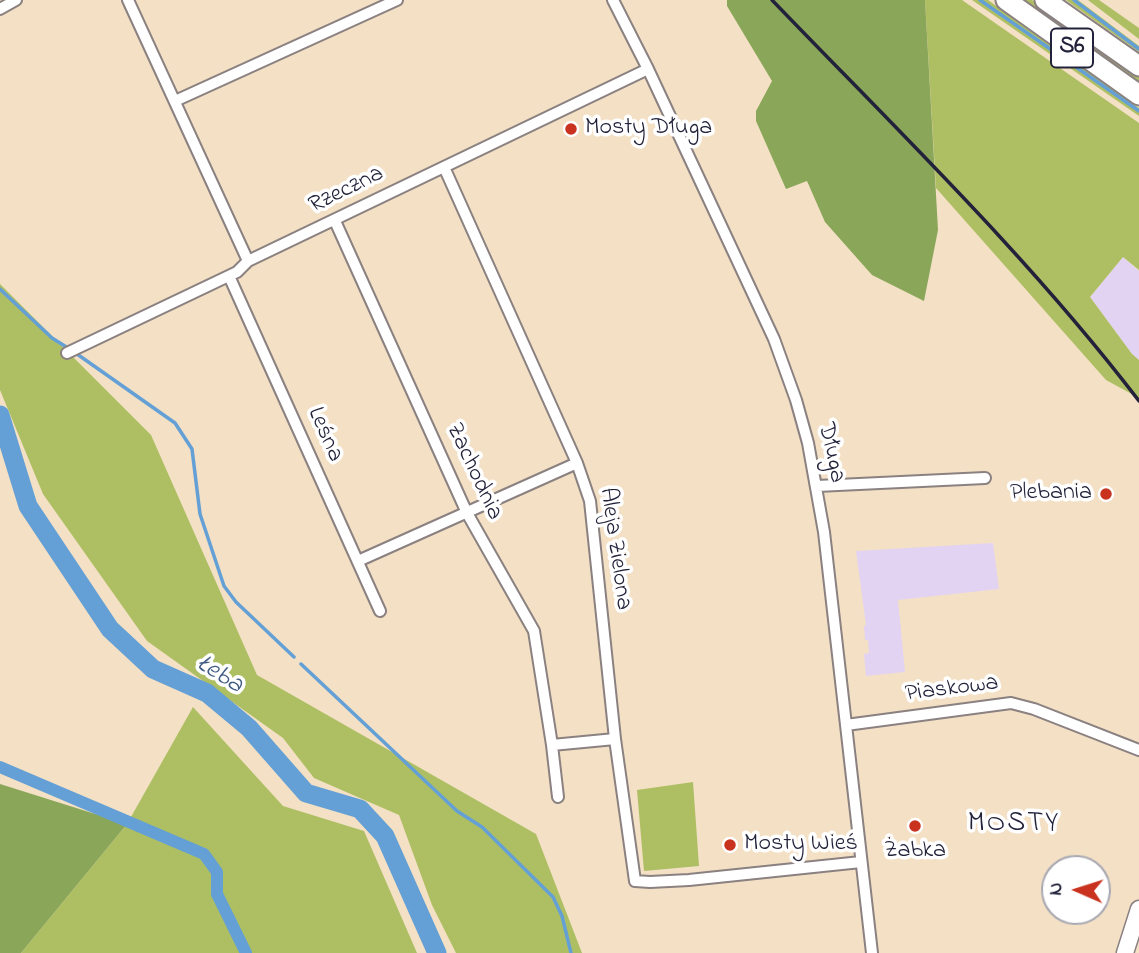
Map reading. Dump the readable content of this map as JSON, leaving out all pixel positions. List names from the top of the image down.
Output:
{
  "streets": {
    "highway": ["S6"],
    "street": [
      "Rzeczna",
      "Leśna",
      "Długa",
      "Zachodnia",
      "Aleja Zielona",
      "Piaskowa"
    ]
  },
  "crossings": [
    ["Rzeczna", "Leśna"],
    ["Rzeczna", "Długa"],
    ["Rzeczna", "Zachodnia"],
    ["Rzeczna", "Aleja Zielona"],
    ["Długa", "Aleja Zielona"],
    ["Długa", "Piaskowa"]
  ],
  "districts": ["MOSTY"],
  "water": ["Łeba"],
  "places": [
    "Mosty Długa",
    "Plebania",
    "Żabka",
    "Mosty Wieś"
  ],
  "north": "left"
}
